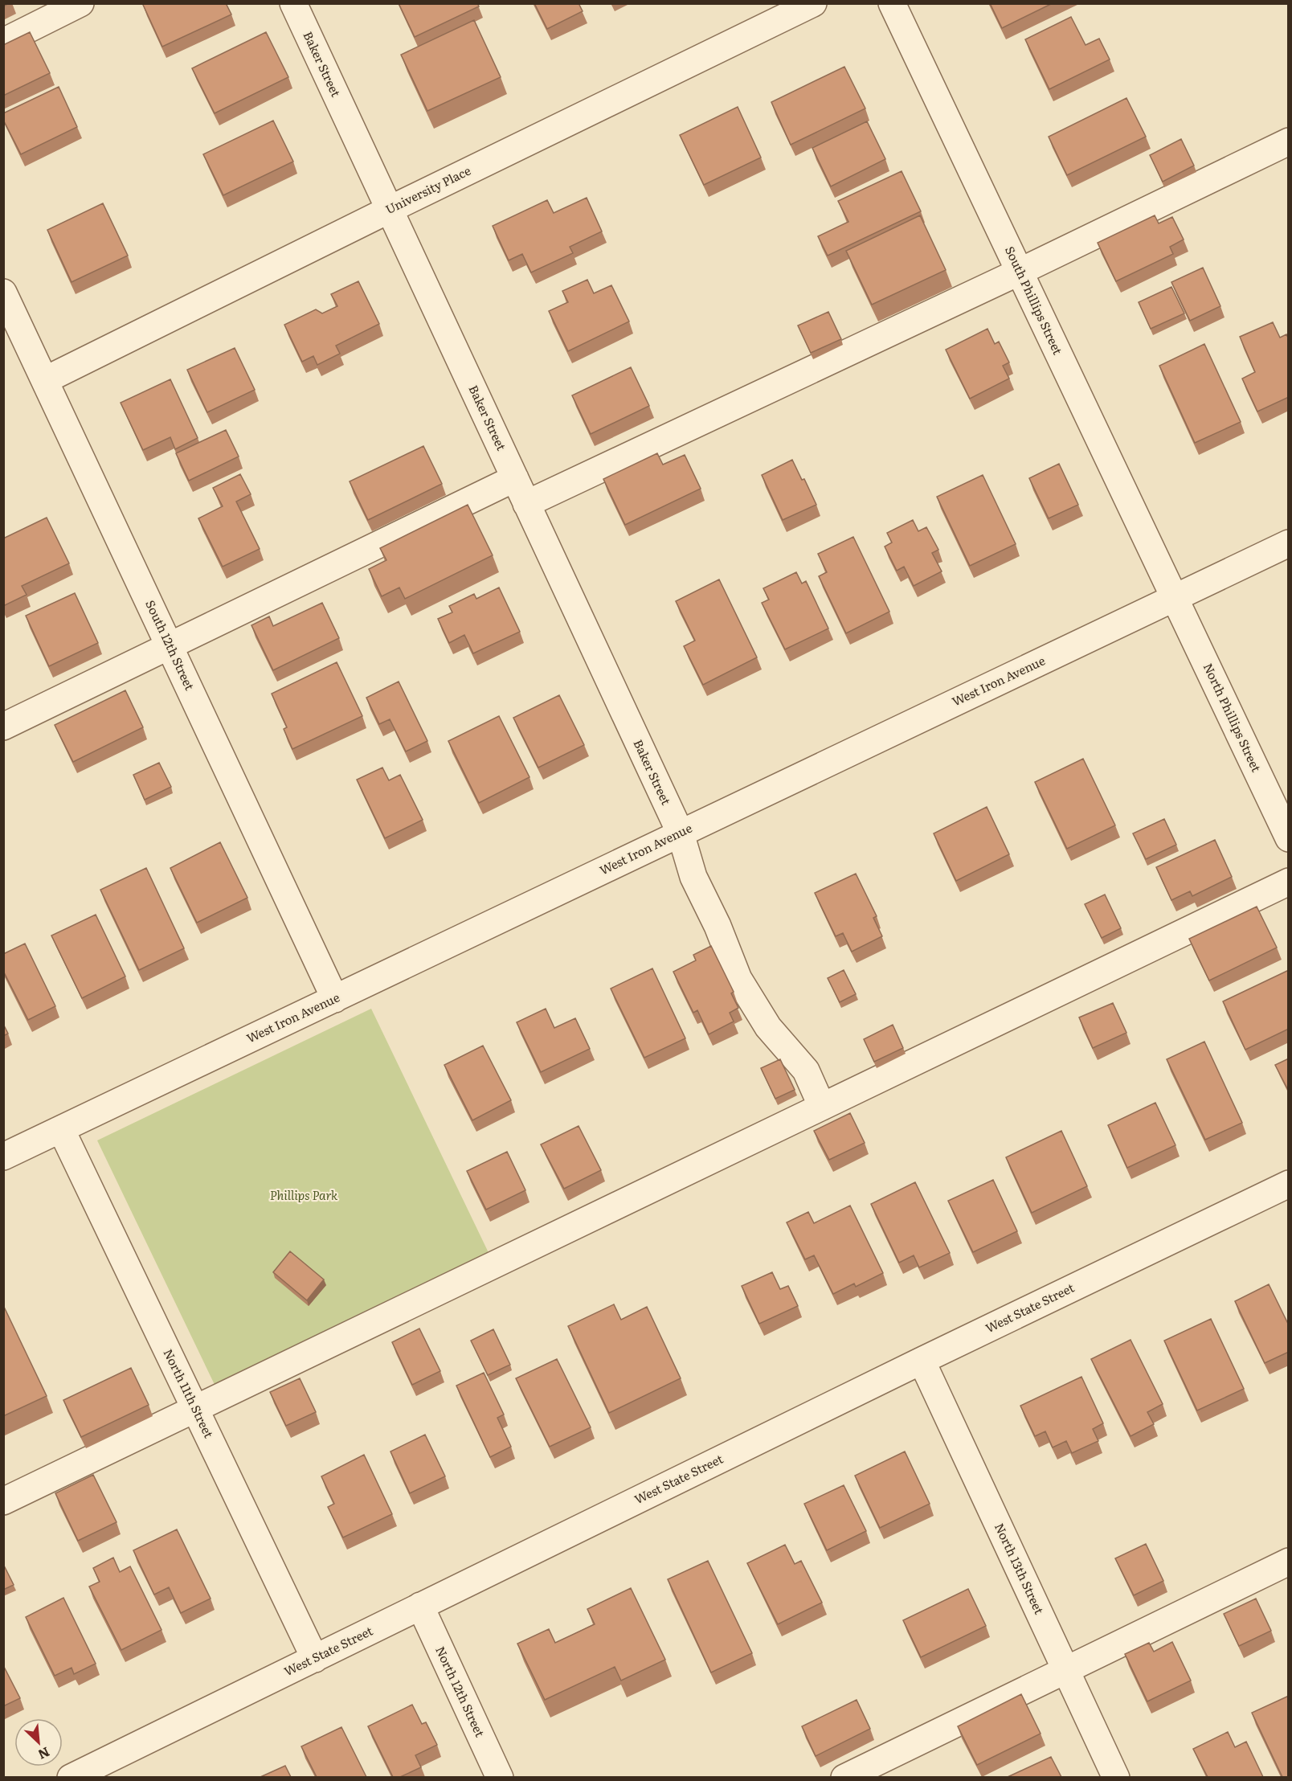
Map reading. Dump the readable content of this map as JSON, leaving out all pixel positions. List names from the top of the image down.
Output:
{
  "streets": {
    "street": [
      "Baker Street",
      "University Place",
      "South Phillips Street",
      "South 12th Street",
      "West Iron Avenue",
      "North Phillips Street",
      "West State Street",
      "North 11th Street",
      "North 13th Street",
      "North 12th Street"
    ]
  },
  "crossings": [
    ["Baker Street", "University Place"],
    ["Baker Street", "West Iron Avenue"],
    ["University Place", "South 12th Street"],
    ["South Phillips Street", "West Iron Avenue"],
    ["South Phillips Street", "North Phillips Street"],
    ["South 12th Street", "West Iron Avenue"],
    ["West Iron Avenue", "North Phillips Street"],
    ["West Iron Avenue", "North 11th Street"],
    ["West State Street", "North 11th Street"],
    ["West State Street", "North 13th Street"],
    ["West State Street", "North 12th Street"]
  ],
  "parks": ["Phillips Park"],
  "north": "bottom right"
}
